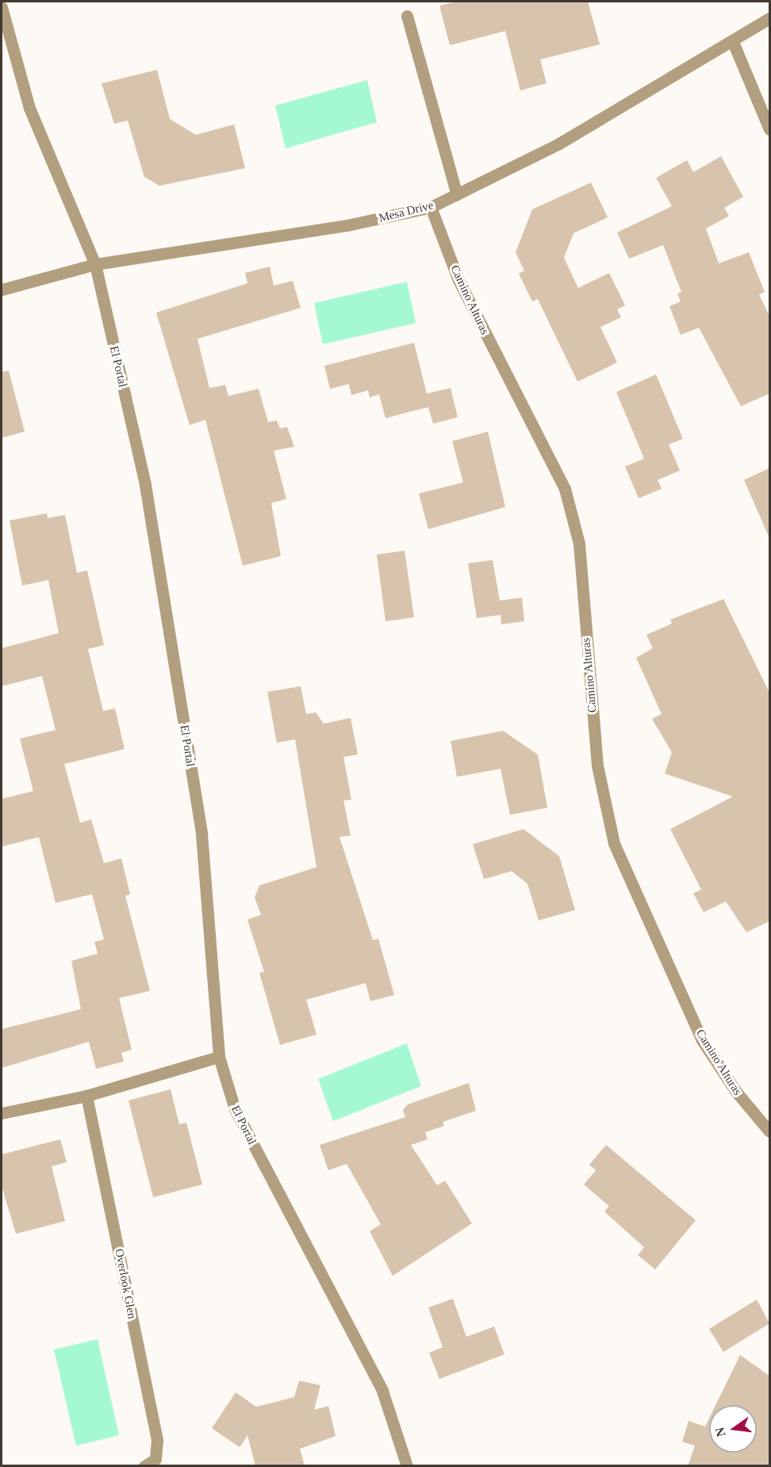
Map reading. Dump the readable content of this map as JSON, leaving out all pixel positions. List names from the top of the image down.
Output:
{
  "streets": {
    "street": [
      "Mesa Drive",
      "Camino Alturas",
      "El Portal",
      "Overlook Glen"
    ]
  },
  "crossings": [
    ["Mesa Drive", "Camino Alturas"],
    ["Mesa Drive", "El Portal"]
  ],
  "north": "left"
}
